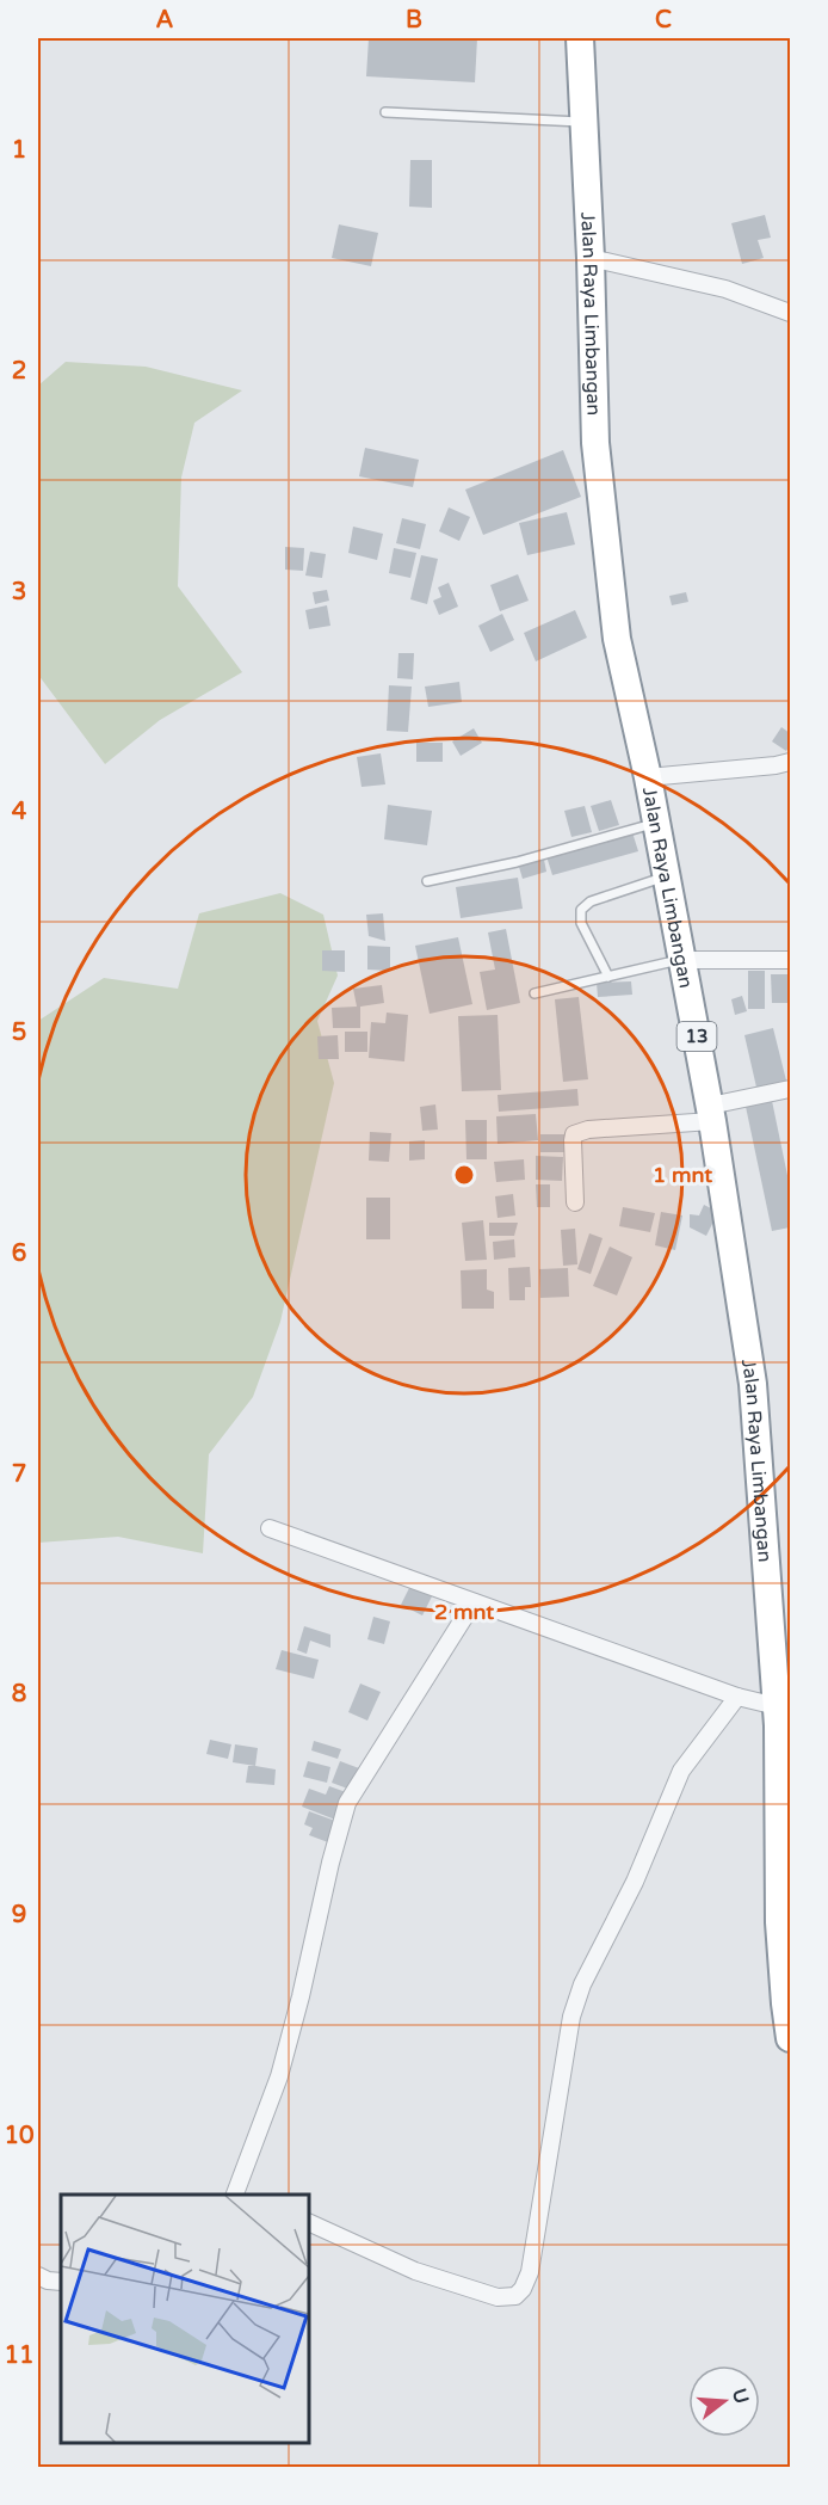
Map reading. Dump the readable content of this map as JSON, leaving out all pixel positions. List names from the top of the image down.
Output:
{
  "streets": {
    "highway": ["Jalan Raya Limbangan", "13"]
  },
  "north": "right",
  "grid": {
    "columns": ["A", "B", "C"],
    "rows": [
      "1",
      "2",
      "3",
      "4",
      "5",
      "6",
      "7",
      "8",
      "9",
      "10",
      "11"
    ]
  },
  "rings": ["1 mnt", "2 mnt"]
}
